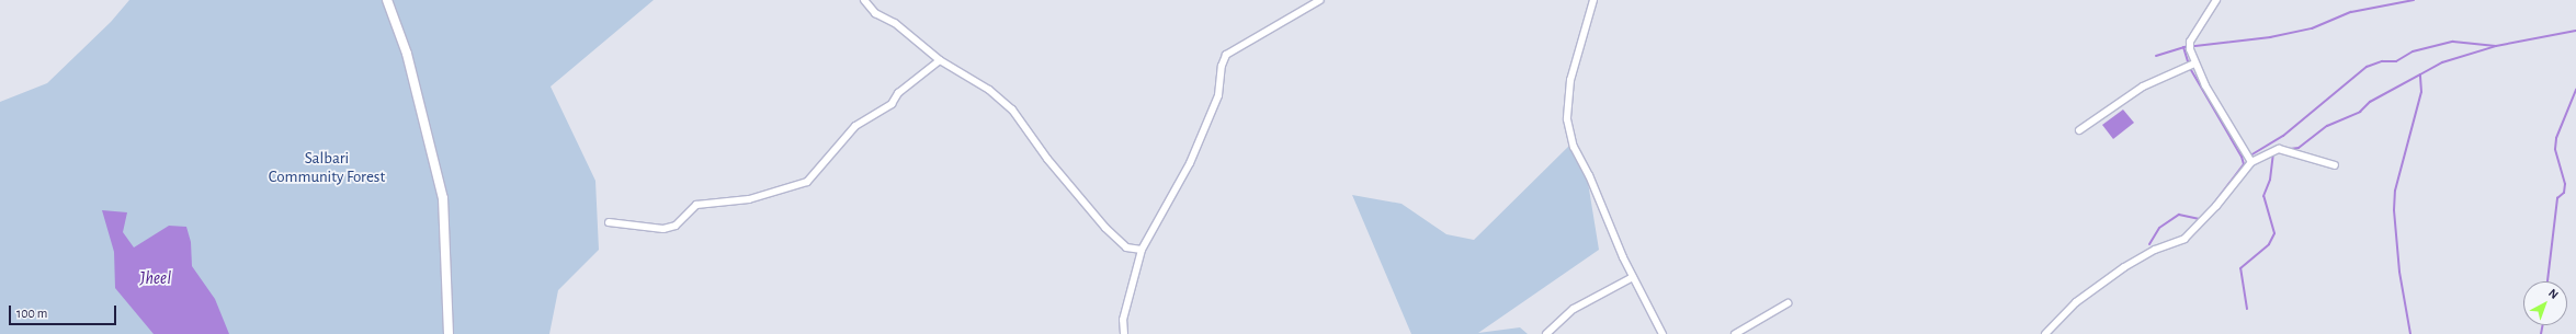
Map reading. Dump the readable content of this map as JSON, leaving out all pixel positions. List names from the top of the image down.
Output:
{
  "water": ["Jheel"],
  "parks": ["Salbari Community Forest"],
  "scale_bar": "100 m",
  "north": "top right"
}
